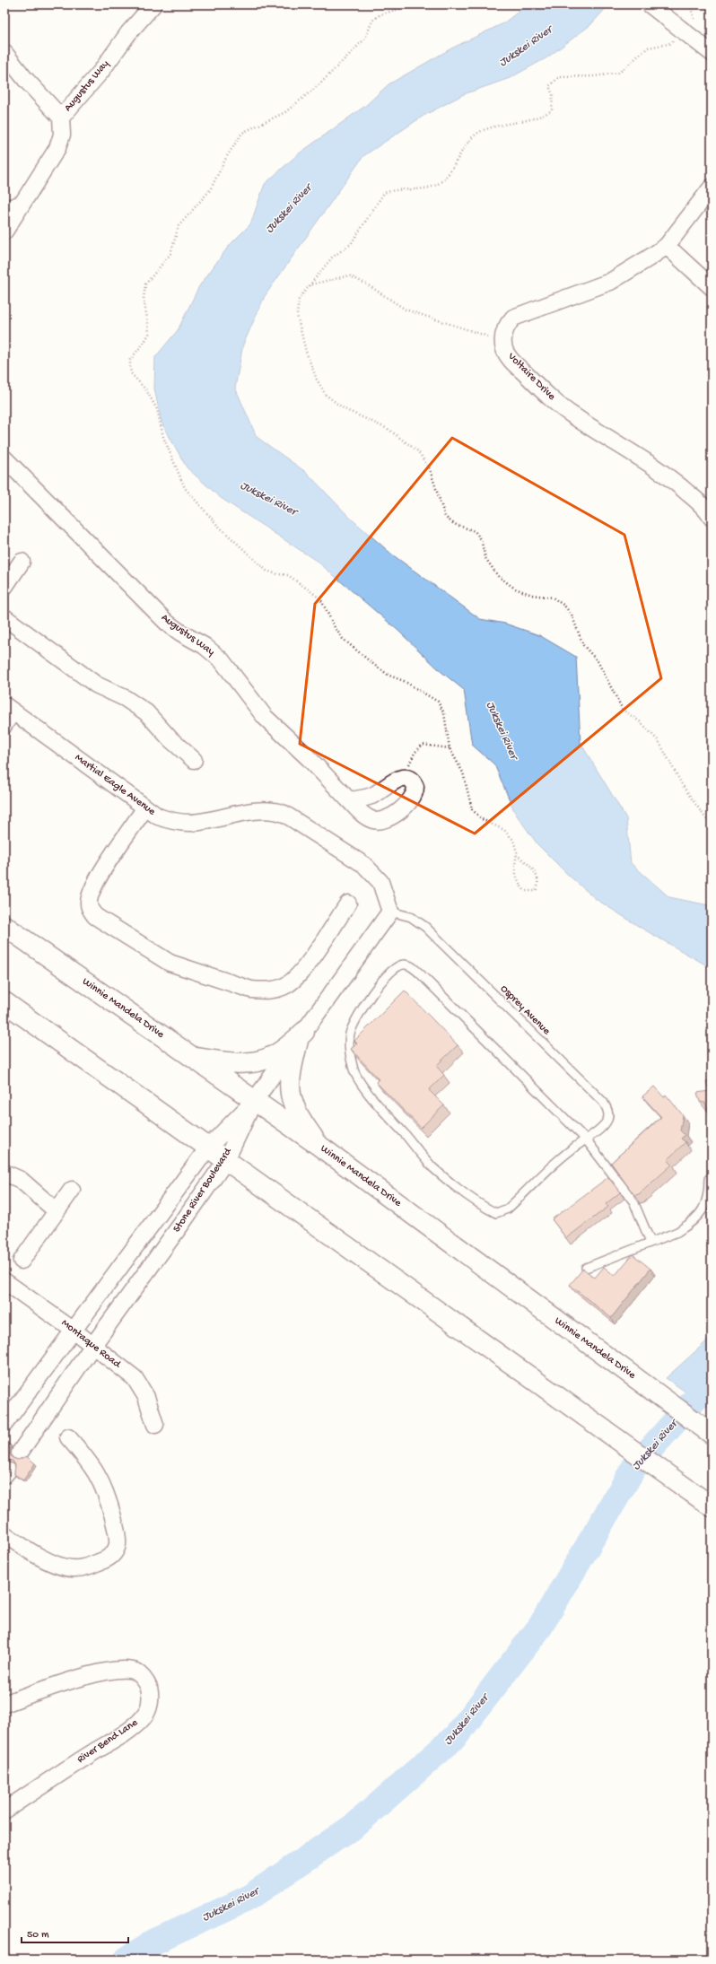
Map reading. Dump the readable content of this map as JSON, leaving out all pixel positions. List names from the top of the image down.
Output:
{
  "streets": {
    "main road": ["Winnie Mandela Drive"],
    "street": [
      "Augustus Way",
      "Voltaire Drive",
      "Martial Eagle Avenue",
      "Stone River Boulevard",
      "Montaque Road",
      "River Bend Lane"
    ],
    "lane": ["Osprey Avenue"]
  },
  "crossings": [
    ["Martial Eagle Avenue", "Osprey Avenue"],
    ["Winnie Mandela Drive", "Stone River Boulevard"],
    ["Stone River Boulevard", "Montaque Road"]
  ],
  "water": ["Jukskei River"],
  "scale_bar": "50 m"
}
